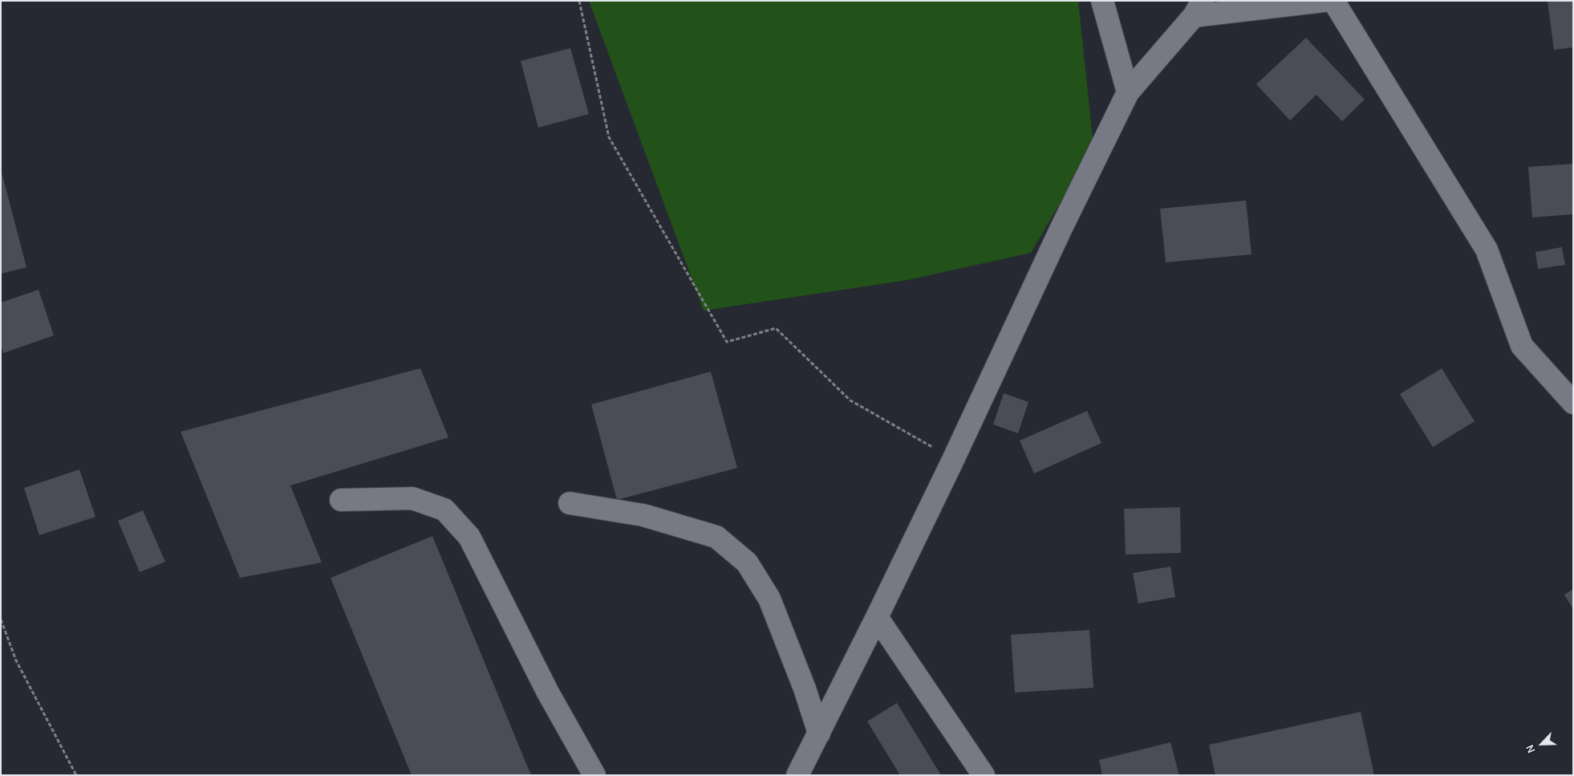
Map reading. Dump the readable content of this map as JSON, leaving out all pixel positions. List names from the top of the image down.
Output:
{
  "north": "bottom left"
}
